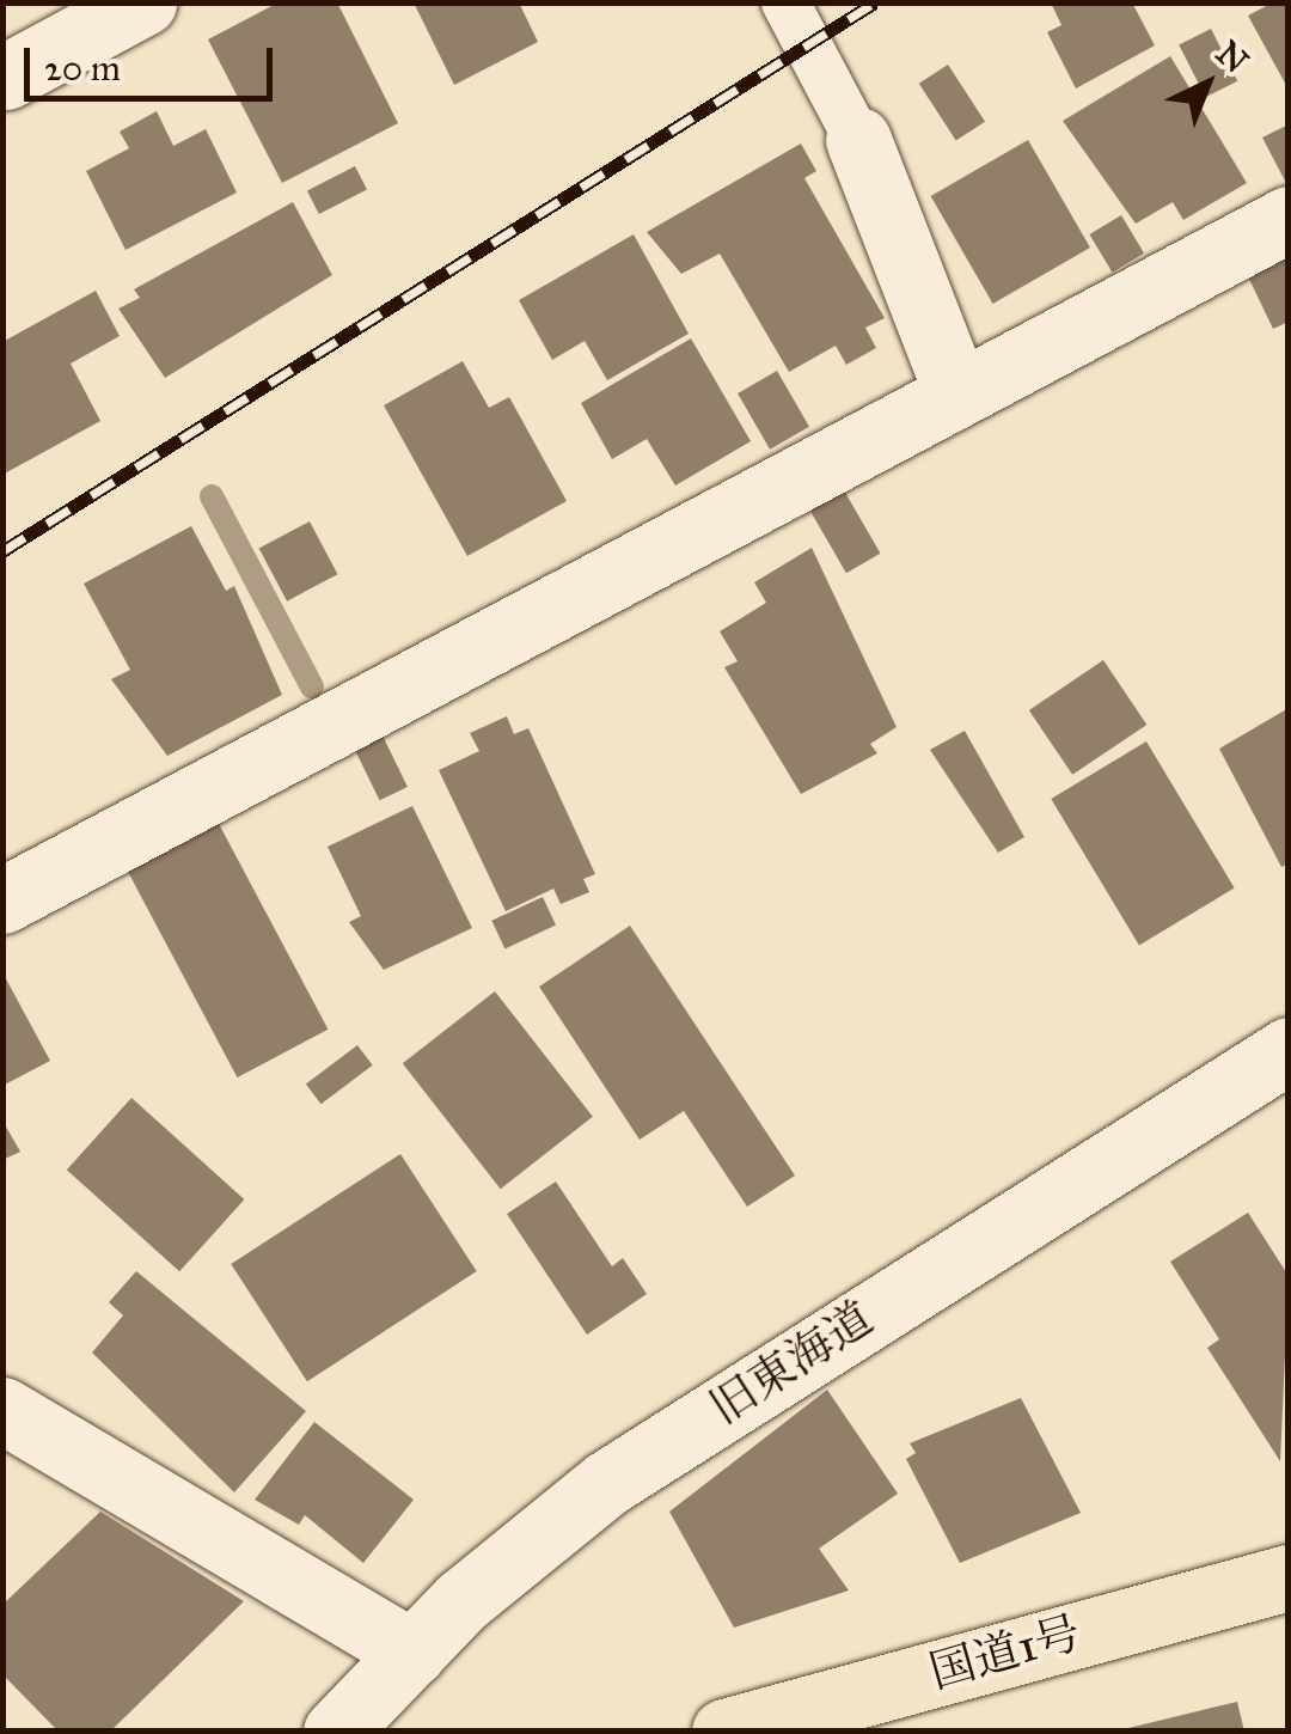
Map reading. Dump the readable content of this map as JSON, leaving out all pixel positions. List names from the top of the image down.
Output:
{
  "streets": {
    "highway": ["国道1号"],
    "street": ["旧東海道"]
  },
  "scale_bar": "20 m",
  "north": "top right"
}
